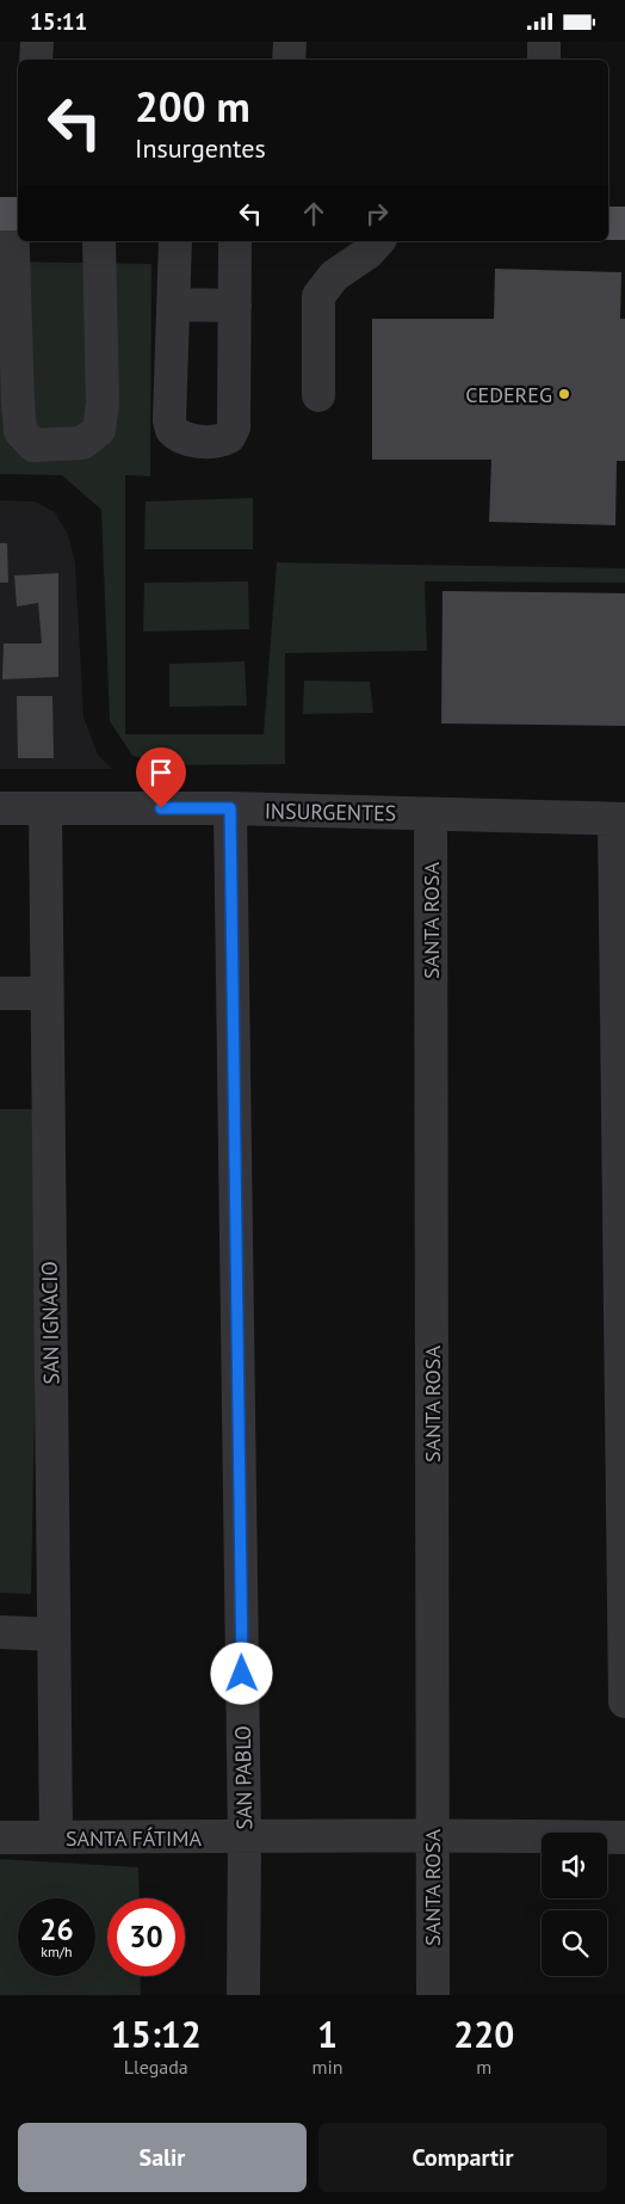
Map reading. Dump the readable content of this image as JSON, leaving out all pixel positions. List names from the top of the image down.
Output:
{
  "streets": {
    "street": [
      "INSURGENTES",
      "SANTA ROSA",
      "SAN IGNACIO",
      "SAN PABLO",
      "SANTA FÁTIMA"
    ]
  },
  "crossings": [
    ["INSURGENTES", "SANTA ROSA"],
    ["INSURGENTES", "SAN IGNACIO"],
    ["INSURGENTES", "SAN PABLO"],
    ["SANTA ROSA", "SANTA FÁTIMA"],
    ["SAN IGNACIO", "SANTA FÁTIMA"],
    ["SAN PABLO", "SANTA FÁTIMA"]
  ],
  "places": ["CEDEREG"],
  "page": {
    "status": "15:11",
    "turn": ["200 m", "Insurgentes"],
    "speed": "26 km/h",
    "limit": "30",
    "eta": [
      "15:12",
      "Llegada",
      "1",
      "min",
      "220",
      "m"
    ],
    "buttons": ["Salir", "Compartir"]
  }
}
